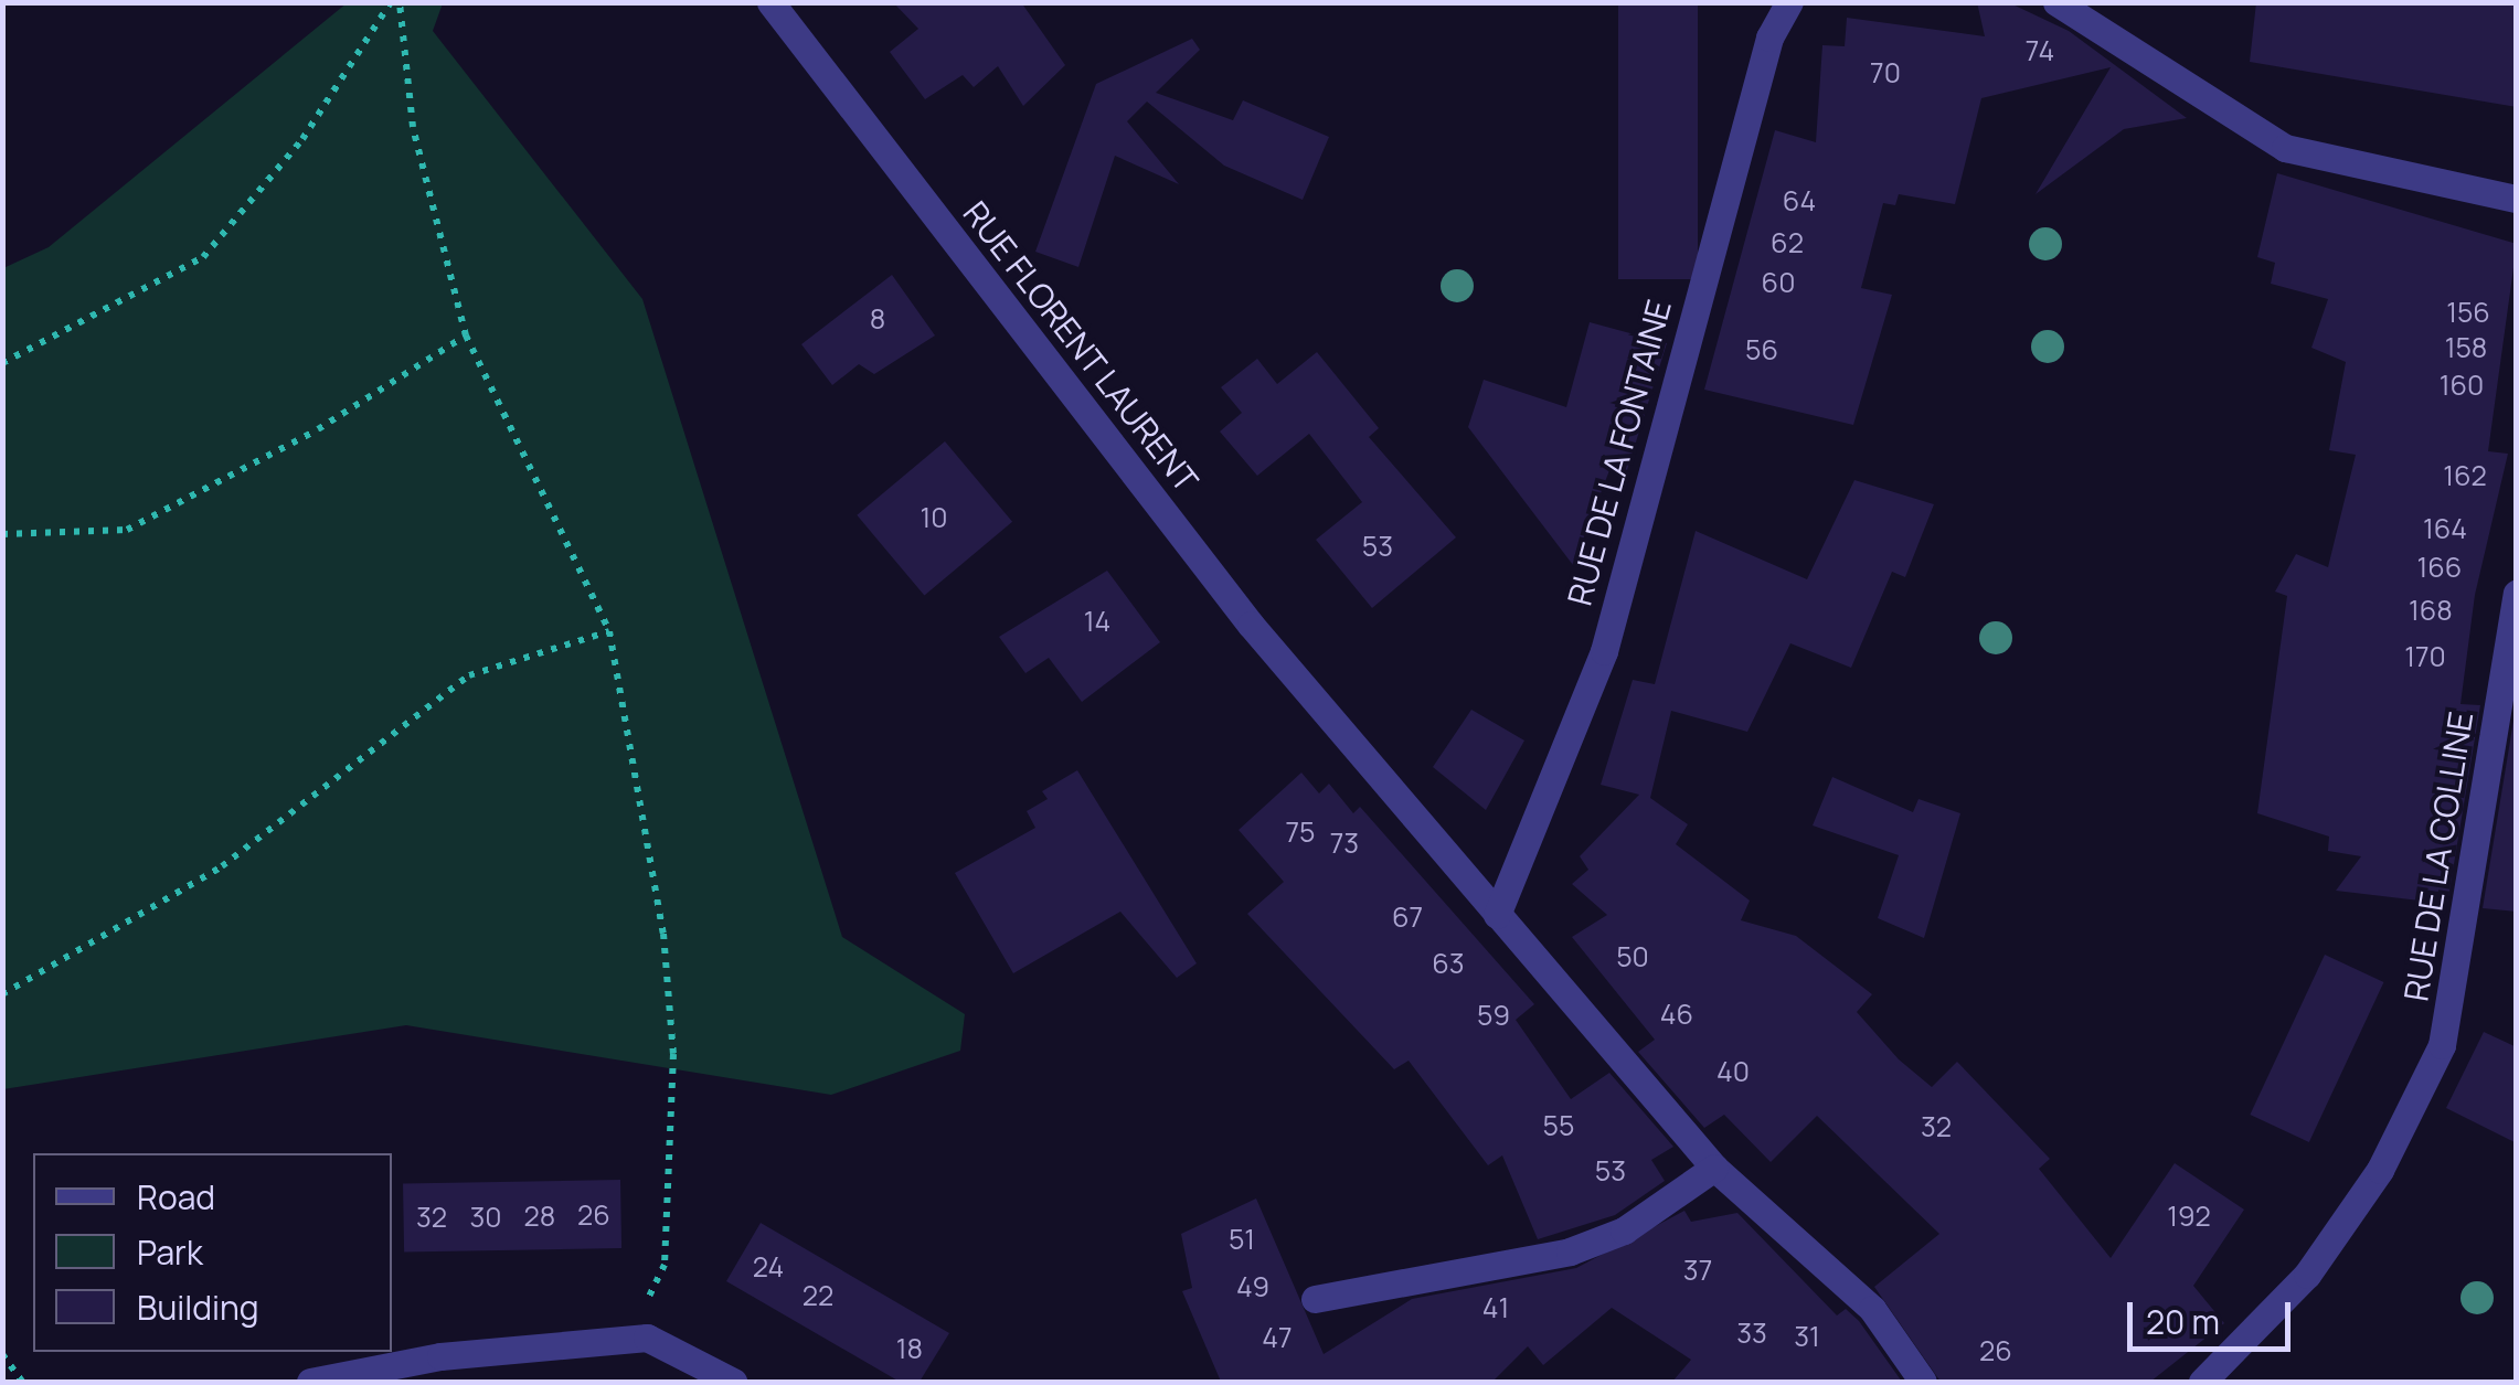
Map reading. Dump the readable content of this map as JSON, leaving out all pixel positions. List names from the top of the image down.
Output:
{
  "streets": {
    "street": ["RUE FLORENT LAURENT", "RUE DE LA FONTAINE", "RUE DE LA COLLINE"]
  },
  "crossings": [
    ["RUE FLORENT LAURENT", "RUE DE LA FONTAINE"]
  ],
  "house_numbers": [
    "74",
    "70",
    "64",
    "62",
    "60",
    "156",
    "8",
    "158",
    "56",
    "160",
    "162",
    "10",
    "164",
    "53",
    "166",
    "168",
    "14",
    "170",
    "75",
    "73",
    "67",
    "50",
    "63",
    "46",
    "59",
    "40",
    "55",
    "32",
    "53",
    "26",
    "28",
    "192",
    "32",
    "30",
    "51",
    "24",
    "37",
    "49",
    "22",
    "41",
    "33",
    "31",
    "47",
    "18",
    "26"
  ],
  "legend": ["Road", "Park", "Building"],
  "scale_bar": "20 m"
}
